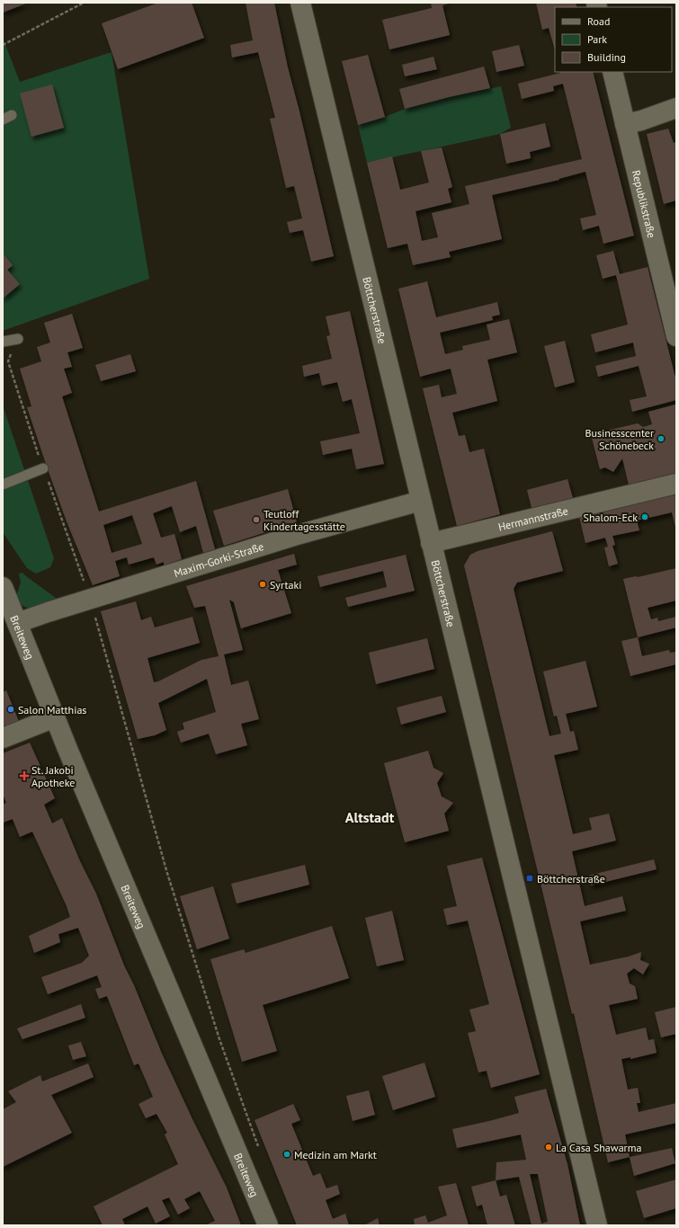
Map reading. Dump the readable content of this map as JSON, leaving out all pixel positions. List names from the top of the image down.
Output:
{
  "streets": {
    "street": [
      "Republikstraße",
      "Böttcherstraße",
      "Hermannstraße",
      "Maxim-Gorki-Straße",
      "Breiteweg"
    ]
  },
  "crossings": [
    ["Böttcherstraße", "Hermannstraße"],
    ["Böttcherstraße", "Maxim-Gorki-Straße"],
    ["Maxim-Gorki-Straße", "Breiteweg"]
  ],
  "districts": ["Altstadt"],
  "places": {
    "other": [
      "Businesscenter Schönebeck",
      "Shalom-Eck",
      "Teutloff Kindertagesstätte",
      "Syrtaki",
      "Salon Matthias",
      "La Casa Shawarma",
      "Medizin am Markt"
    ],
    "health": ["St. Jakobi Apotheke"],
    "transit": ["Böttcherstraße"]
  },
  "legend": ["Road", "Park", "Building"]
}
